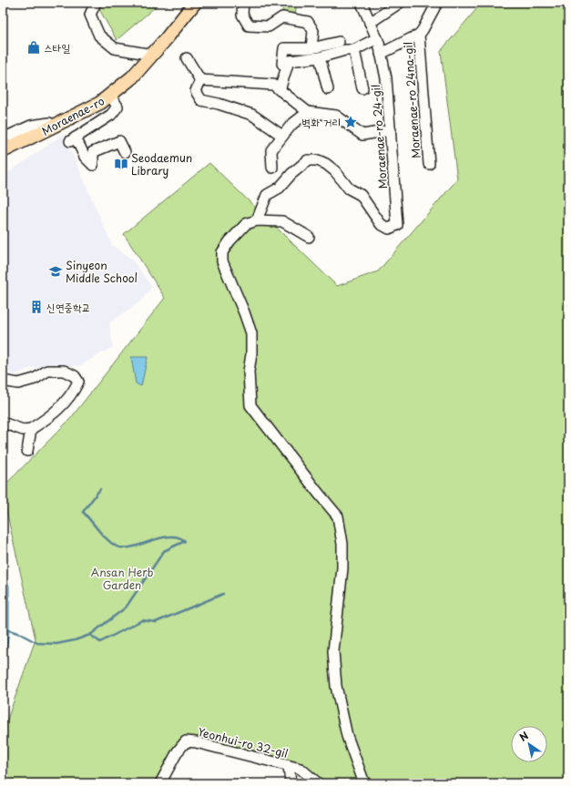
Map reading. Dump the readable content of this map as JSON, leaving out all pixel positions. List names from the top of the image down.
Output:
{
  "streets": {
    "main road": ["Moraenae-ro"],
    "street": ["Moraenae-ro 24na-gil", "Moraenae-ro 24-gil", "Yeonhui-ro 32-gil"]
  },
  "crossings": [
    ["Moraenae-ro 24na-gil", "Moraenae-ro 24-gil"]
  ],
  "parks": ["Ansan Herb Garden"],
  "places": {
    "shop": ["스타일"],
    "place": ["벽화 거리"],
    "library": ["Seodaemun Library"],
    "school or university": ["Sinyeon Middle School"],
    "building": ["신연중학교"]
  },
  "north": "top left"
}
